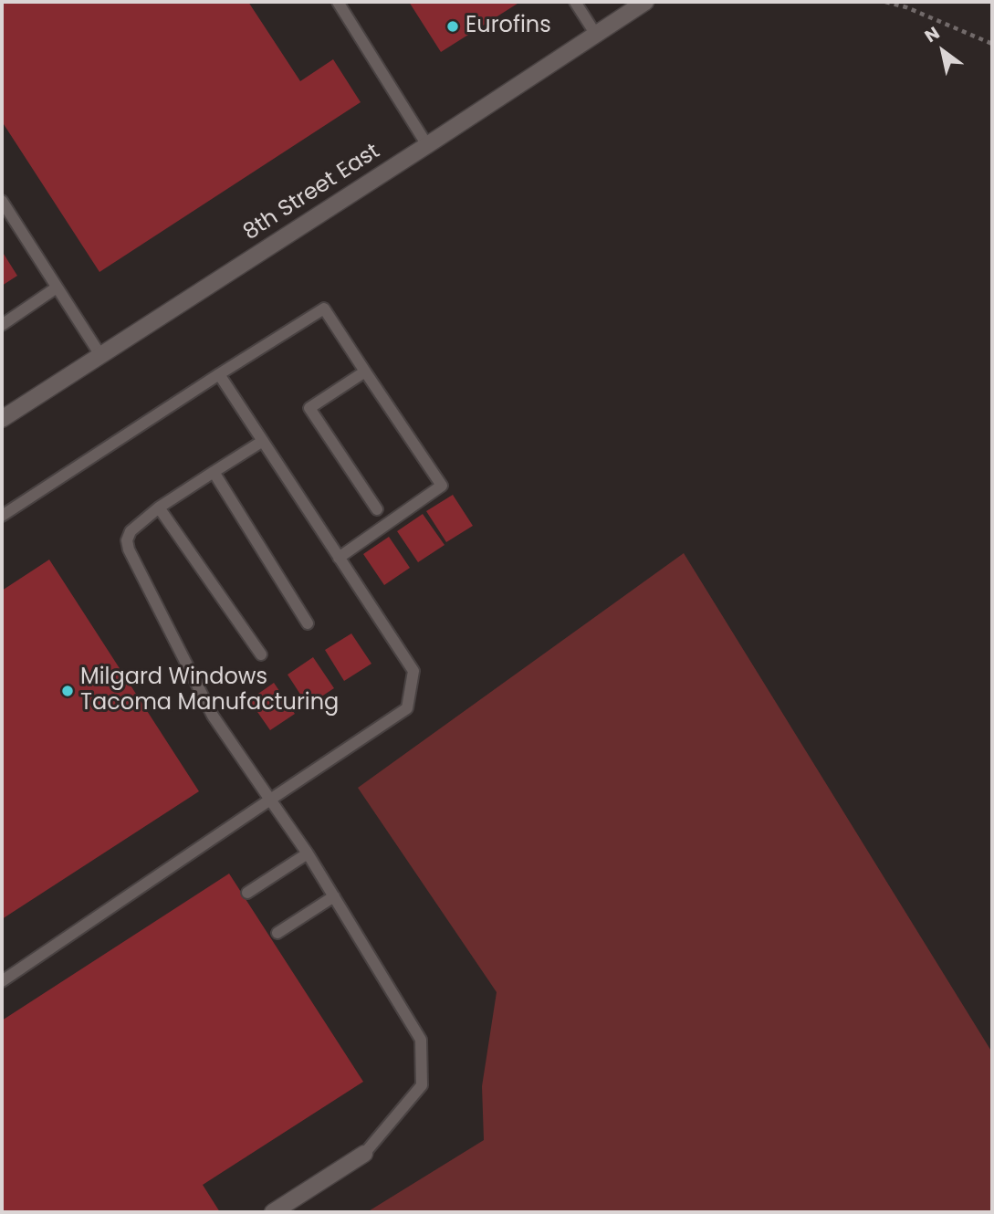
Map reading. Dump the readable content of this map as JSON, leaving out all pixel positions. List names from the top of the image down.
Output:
{
  "streets": {
    "street": ["8th Street East"]
  },
  "places": ["Eurofins", "Milgard Windows Tacoma Manufacturing"],
  "north": "top left"
}
